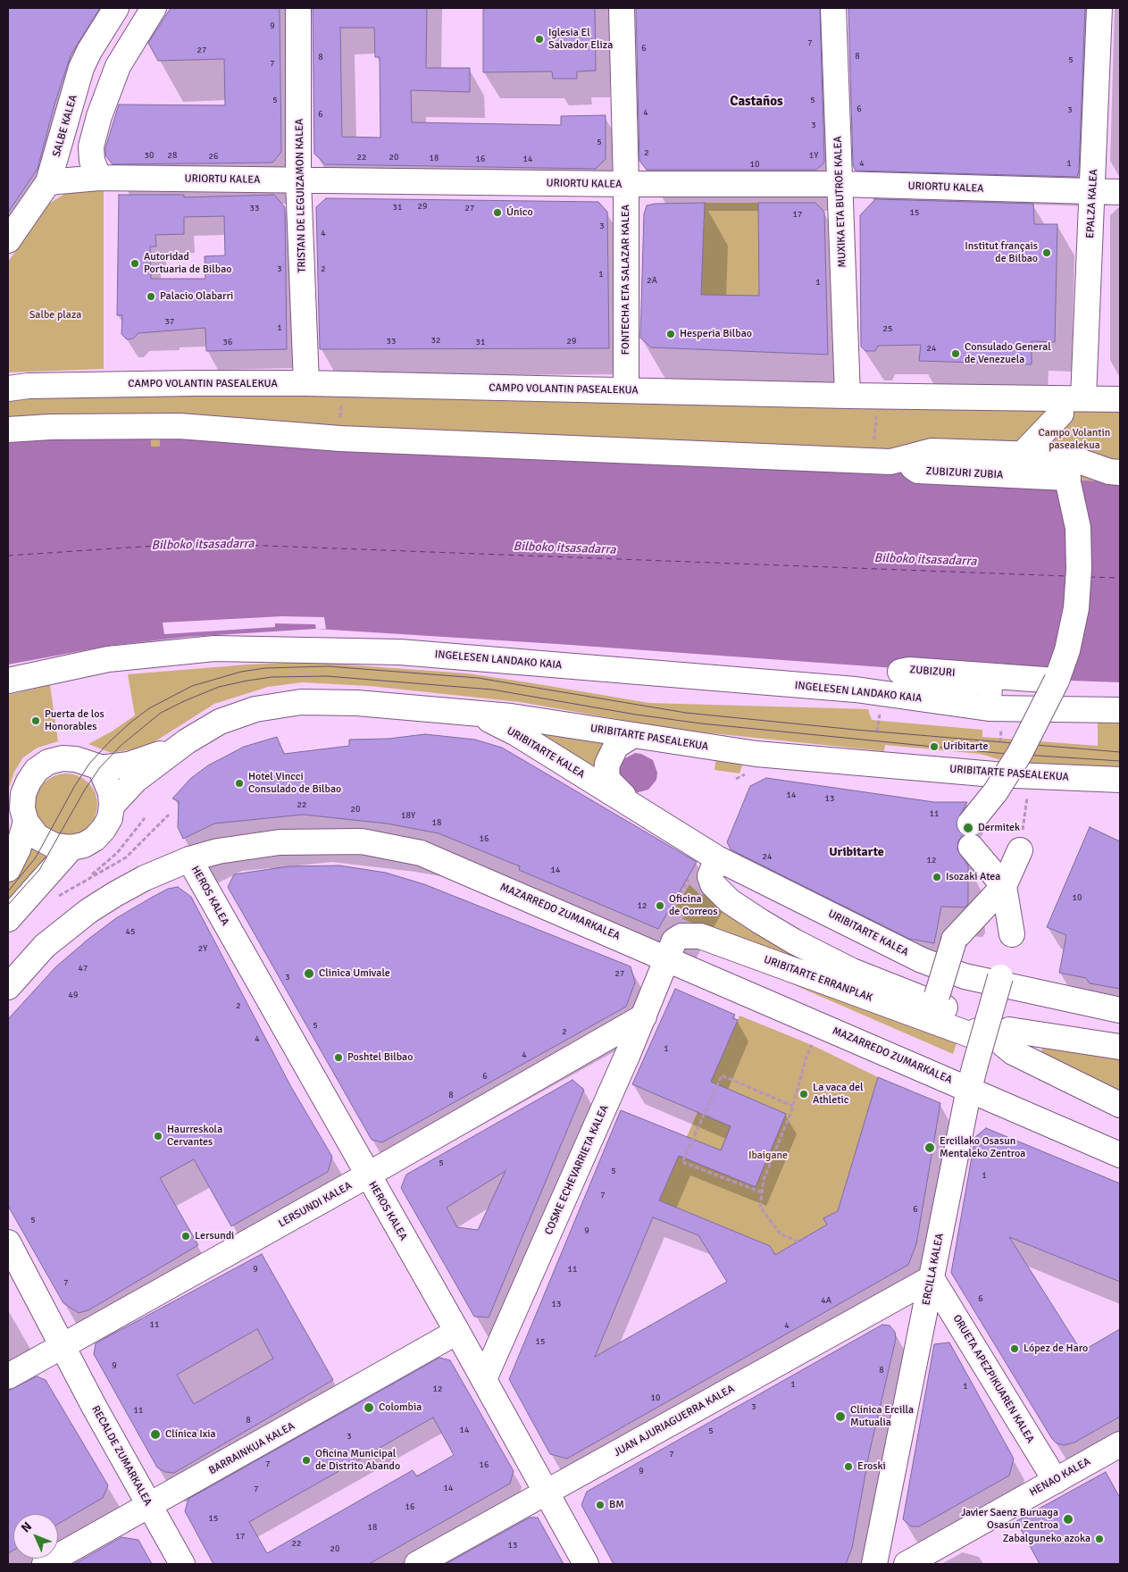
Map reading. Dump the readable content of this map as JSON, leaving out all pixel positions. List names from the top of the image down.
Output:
{
  "streets": {
    "street": [
      "SALBE KALEA",
      "URIORTU KALEA",
      "TRISTAN DE LEGUIZAMON KALEA",
      "MUXIKA ETA BUTROE KALEA",
      "EPALZA KALEA",
      "FONTECHA ETA SALAZAR KALEA",
      "CAMPO VOLANTIN PASEALEKUA",
      "ZUBIZURI ZUBIA",
      "INGELESEN LANDAKO KAIA",
      "ZUBIZURI",
      "URIBITARTE PASEALEKUA",
      "URIBITARTE KALEA",
      "HEROS KALEA",
      "MAZARREDO ZUMARKALEA",
      "URIBITARTE ERRANPLAK",
      "COSME ECHEVARRIETA KALEA",
      "LERSUNDI KALEA",
      "ERCILLA KALEA",
      "ORUETA APEZPIKUAREN KALEA",
      "JUAN AJURIAGUERRA KALEA",
      "BARRAINKUA KALEA",
      "RECALDE ZUMARKALEA",
      "HENAO KALEA"
    ]
  },
  "crossings": [
    ["SALBE KALEA", "URIORTU KALEA"],
    ["URIORTU KALEA", "TRISTAN DE LEGUIZAMON KALEA"],
    ["URIORTU KALEA", "MUXIKA ETA BUTROE KALEA"],
    ["URIORTU KALEA", "EPALZA KALEA"],
    ["URIORTU KALEA", "FONTECHA ETA SALAZAR KALEA"],
    ["TRISTAN DE LEGUIZAMON KALEA", "CAMPO VOLANTIN PASEALEKUA"],
    ["MUXIKA ETA BUTROE KALEA", "CAMPO VOLANTIN PASEALEKUA"],
    ["EPALZA KALEA", "CAMPO VOLANTIN PASEALEKUA"],
    ["FONTECHA ETA SALAZAR KALEA", "CAMPO VOLANTIN PASEALEKUA"],
    ["ZUBIZURI ZUBIA", "ZUBIZURI"],
    ["INGELESEN LANDAKO KAIA", "ZUBIZURI"],
    ["URIBITARTE PASEALEKUA", "URIBITARTE KALEA"],
    ["URIBITARTE KALEA", "URIBITARTE ERRANPLAK"],
    ["HEROS KALEA", "MAZARREDO ZUMARKALEA"],
    ["HEROS KALEA", "COSME ECHEVARRIETA KALEA"],
    ["HEROS KALEA", "LERSUNDI KALEA"],
    ["HEROS KALEA", "JUAN AJURIAGUERRA KALEA"],
    ["HEROS KALEA", "BARRAINKUA KALEA"],
    ["MAZARREDO ZUMARKALEA", "URIBITARTE ERRANPLAK"],
    ["MAZARREDO ZUMARKALEA", "COSME ECHEVARRIETA KALEA"],
    ["MAZARREDO ZUMARKALEA", "ERCILLA KALEA"],
    ["URIBITARTE ERRANPLAK", "COSME ECHEVARRIETA KALEA"],
    ["COSME ECHEVARRIETA KALEA", "LERSUNDI KALEA"],
    ["LERSUNDI KALEA", "RECALDE ZUMARKALEA"],
    ["ERCILLA KALEA", "ORUETA APEZPIKUAREN KALEA"],
    ["ERCILLA KALEA", "JUAN AJURIAGUERRA KALEA"],
    ["ORUETA APEZPIKUAREN KALEA", "JUAN AJURIAGUERRA KALEA"],
    ["ORUETA APEZPIKUAREN KALEA", "HENAO KALEA"],
    ["BARRAINKUA KALEA", "RECALDE ZUMARKALEA"]
  ],
  "districts": ["Castaños", "Uribitarte"],
  "water": ["Bilboko itsasadarra"],
  "parks": ["Salbe plaza", "Campo Volantin pasealekua", "Ibaigane"],
  "places": [
    "Iglesia El Salvador Eliza",
    "Único",
    "Institut français de Bilbao",
    "Autoridad Portuaria de Bilbao",
    "Palacio Olabarri",
    "Hesperia Bilbao",
    "Consulado General de Venezuela",
    "Puerta de los Honorables",
    "Uribitarte",
    "Hotel Vincci Consulado de Bilbao",
    "Dermitek",
    "Isozaki Atea",
    "Oficina de Correos",
    "Clinica Umivale",
    "Poshtel Bilbao",
    "La vaca del Athletic",
    "Haurreskola Cervantes",
    "Ercillako Osasun Mentaleko Zentroa",
    "Lersundi",
    "López de Haro",
    "Colombia",
    "Clínica Ercilla Mutualia",
    "Clínica Ixia",
    "Oficina Municipal de Distrito Abando",
    "Eroski",
    "BM",
    "Javier Saenz Buruaga Osasun Zentroa",
    "Zabalguneko azoka"
  ],
  "house_numbers": [
    "9",
    "7",
    "6",
    "27",
    "8",
    "8",
    "5",
    "7",
    "5",
    "5",
    "6",
    "3",
    "4",
    "6",
    "3",
    "5",
    "2",
    "30",
    "28",
    "1Y",
    "26",
    "22",
    "20",
    "18",
    "16",
    "14",
    "4",
    "1",
    "10",
    "29",
    "31",
    "33",
    "27",
    "15",
    "17",
    "3",
    "4",
    "3",
    "2",
    "1",
    "2A",
    "1",
    "37",
    "1",
    "25",
    "32",
    "33",
    "29",
    "36",
    "31",
    "24",
    "14",
    "13",
    "22",
    "20",
    "11",
    "18Y",
    "18",
    "16",
    "24",
    "12",
    "14",
    "10",
    "12",
    "45",
    "2Y",
    "47",
    "27",
    "3",
    "49",
    "2",
    "5",
    "2",
    "4",
    "1",
    "4",
    "6",
    "8",
    "5",
    "5",
    "1",
    "7",
    "6",
    "5",
    "9",
    "9",
    "11",
    "7",
    "6",
    "4A",
    "13",
    "11",
    "4",
    "15",
    "9",
    "8",
    "1",
    "1",
    "12",
    "10",
    "3",
    "11",
    "8",
    "14",
    "5",
    "3",
    "7",
    "7",
    "16",
    "9",
    "14",
    "7",
    "16",
    "15",
    "18",
    "17",
    "22",
    "13",
    "20"
  ],
  "north": "top left"
}
